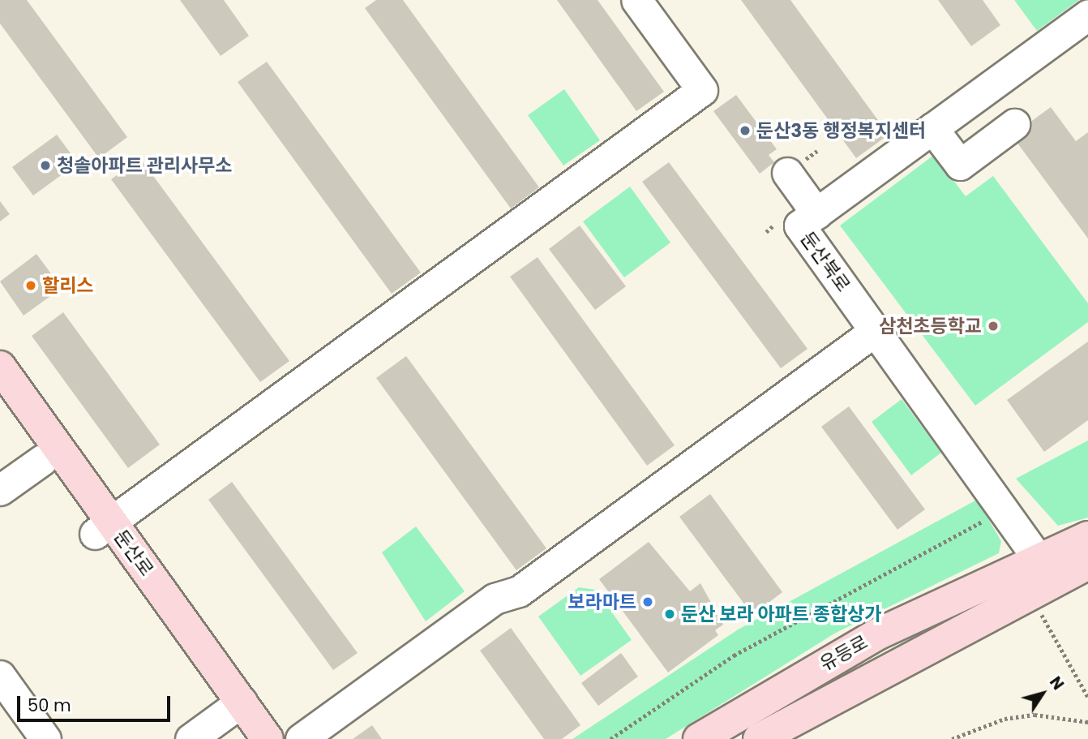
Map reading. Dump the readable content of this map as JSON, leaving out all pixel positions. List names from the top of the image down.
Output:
{
  "streets": {
    "main road": ["둔산로", "유등로"],
    "street": ["둔산북로"]
  },
  "crossings": [
    ["둔산북로", "유등로"]
  ],
  "places": [
    "둔산3동 행정복지센터",
    "청솔아파트 관리사무소",
    "할리스",
    "삼천초등학교",
    "보라마트",
    "둔산 보라 아파트 종합상가"
  ],
  "scale_bar": "50 m",
  "north": "top right"
}
